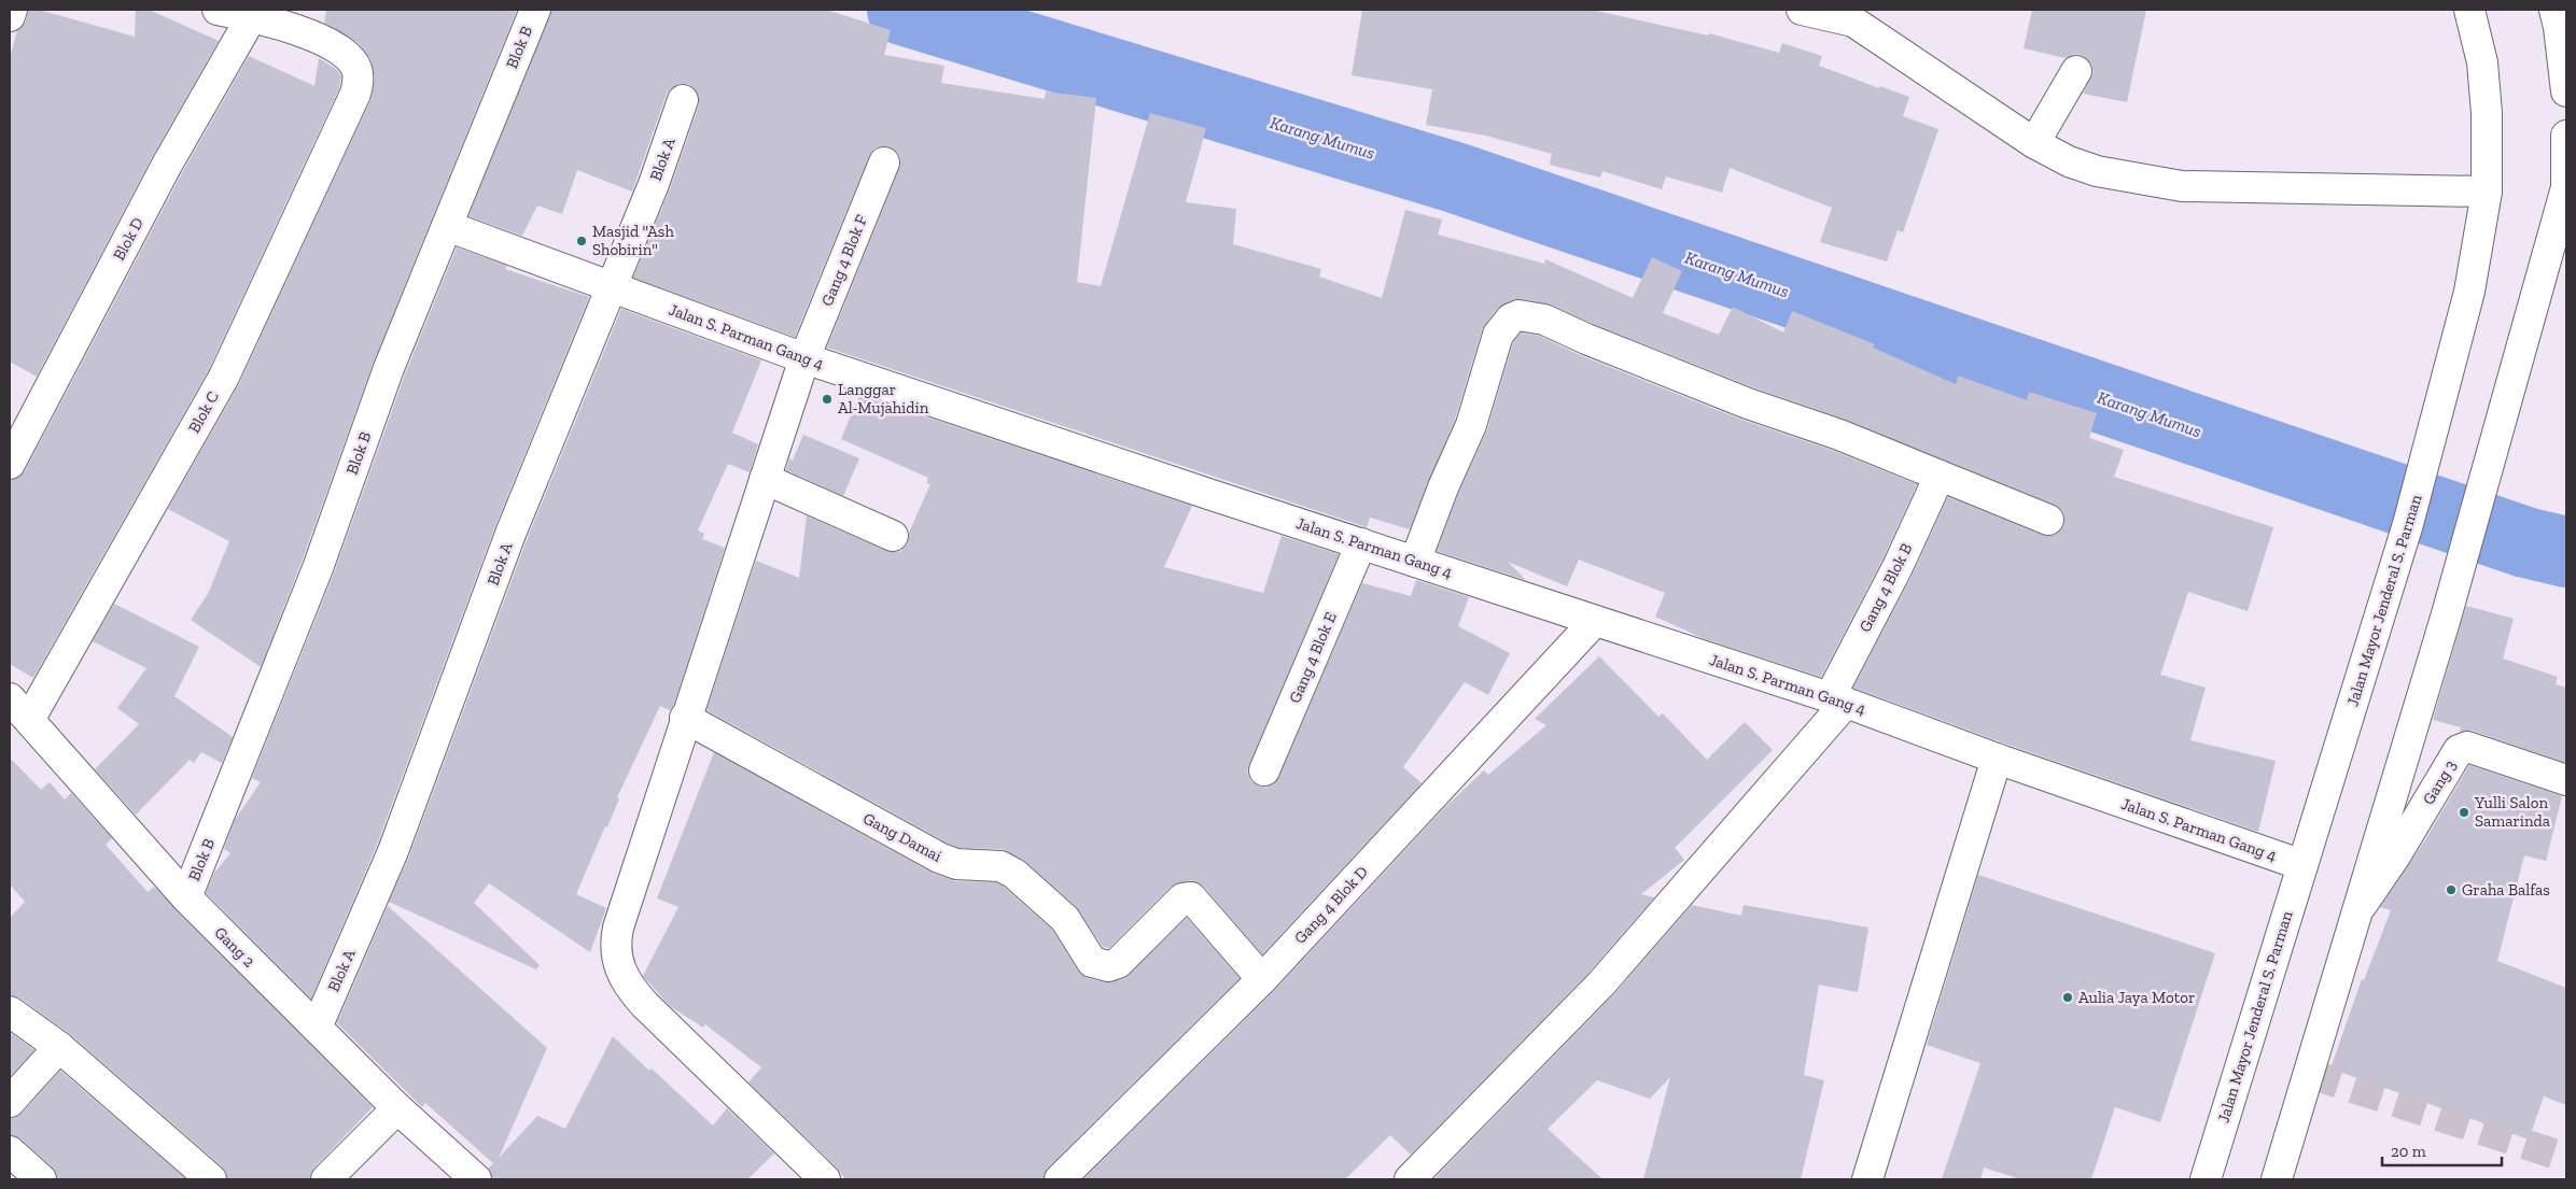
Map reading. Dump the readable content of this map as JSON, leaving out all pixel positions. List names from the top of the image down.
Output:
{
  "streets": {
    "street": [
      "Blok B",
      "Blok A",
      "Blok D",
      "Gang 4 Blok F",
      "Jalan S. Parman Gang 4",
      "Blok C",
      "Gang 4 Blok B",
      "Jalan Mayor Jenderal S. Parman",
      "Gang 4 Blok E",
      "Gang 3",
      "Gang Damai",
      "Gang 4 Blok D",
      "Gang 2"
    ]
  },
  "crossings": [
    ["Blok B", "Jalan S. Parman Gang 4"],
    ["Blok B", "Gang 2"],
    ["Blok A", "Jalan S. Parman Gang 4"],
    ["Blok A", "Gang 2"],
    ["Blok D", "Blok C"],
    ["Gang 4 Blok F", "Jalan S. Parman Gang 4"],
    ["Gang 4 Blok F", "Gang Damai"],
    ["Jalan S. Parman Gang 4", "Gang 4 Blok B"],
    ["Jalan S. Parman Gang 4", "Jalan Mayor Jenderal S. Parman"],
    ["Jalan S. Parman Gang 4", "Gang 4 Blok E"],
    ["Jalan S. Parman Gang 4", "Gang 4 Blok D"],
    ["Blok C", "Gang 2"],
    ["Gang Damai", "Gang 4 Blok D"]
  ],
  "water": ["Karang Mumus"],
  "places": [
    "Masjid \"Ash Shobirin\"",
    "Langgar Al-Mujahidin",
    "Yulli Salon Samarinda",
    "Graha Balfas",
    "Aulia Jaya Motor"
  ],
  "scale_bar": "20 m"
}
